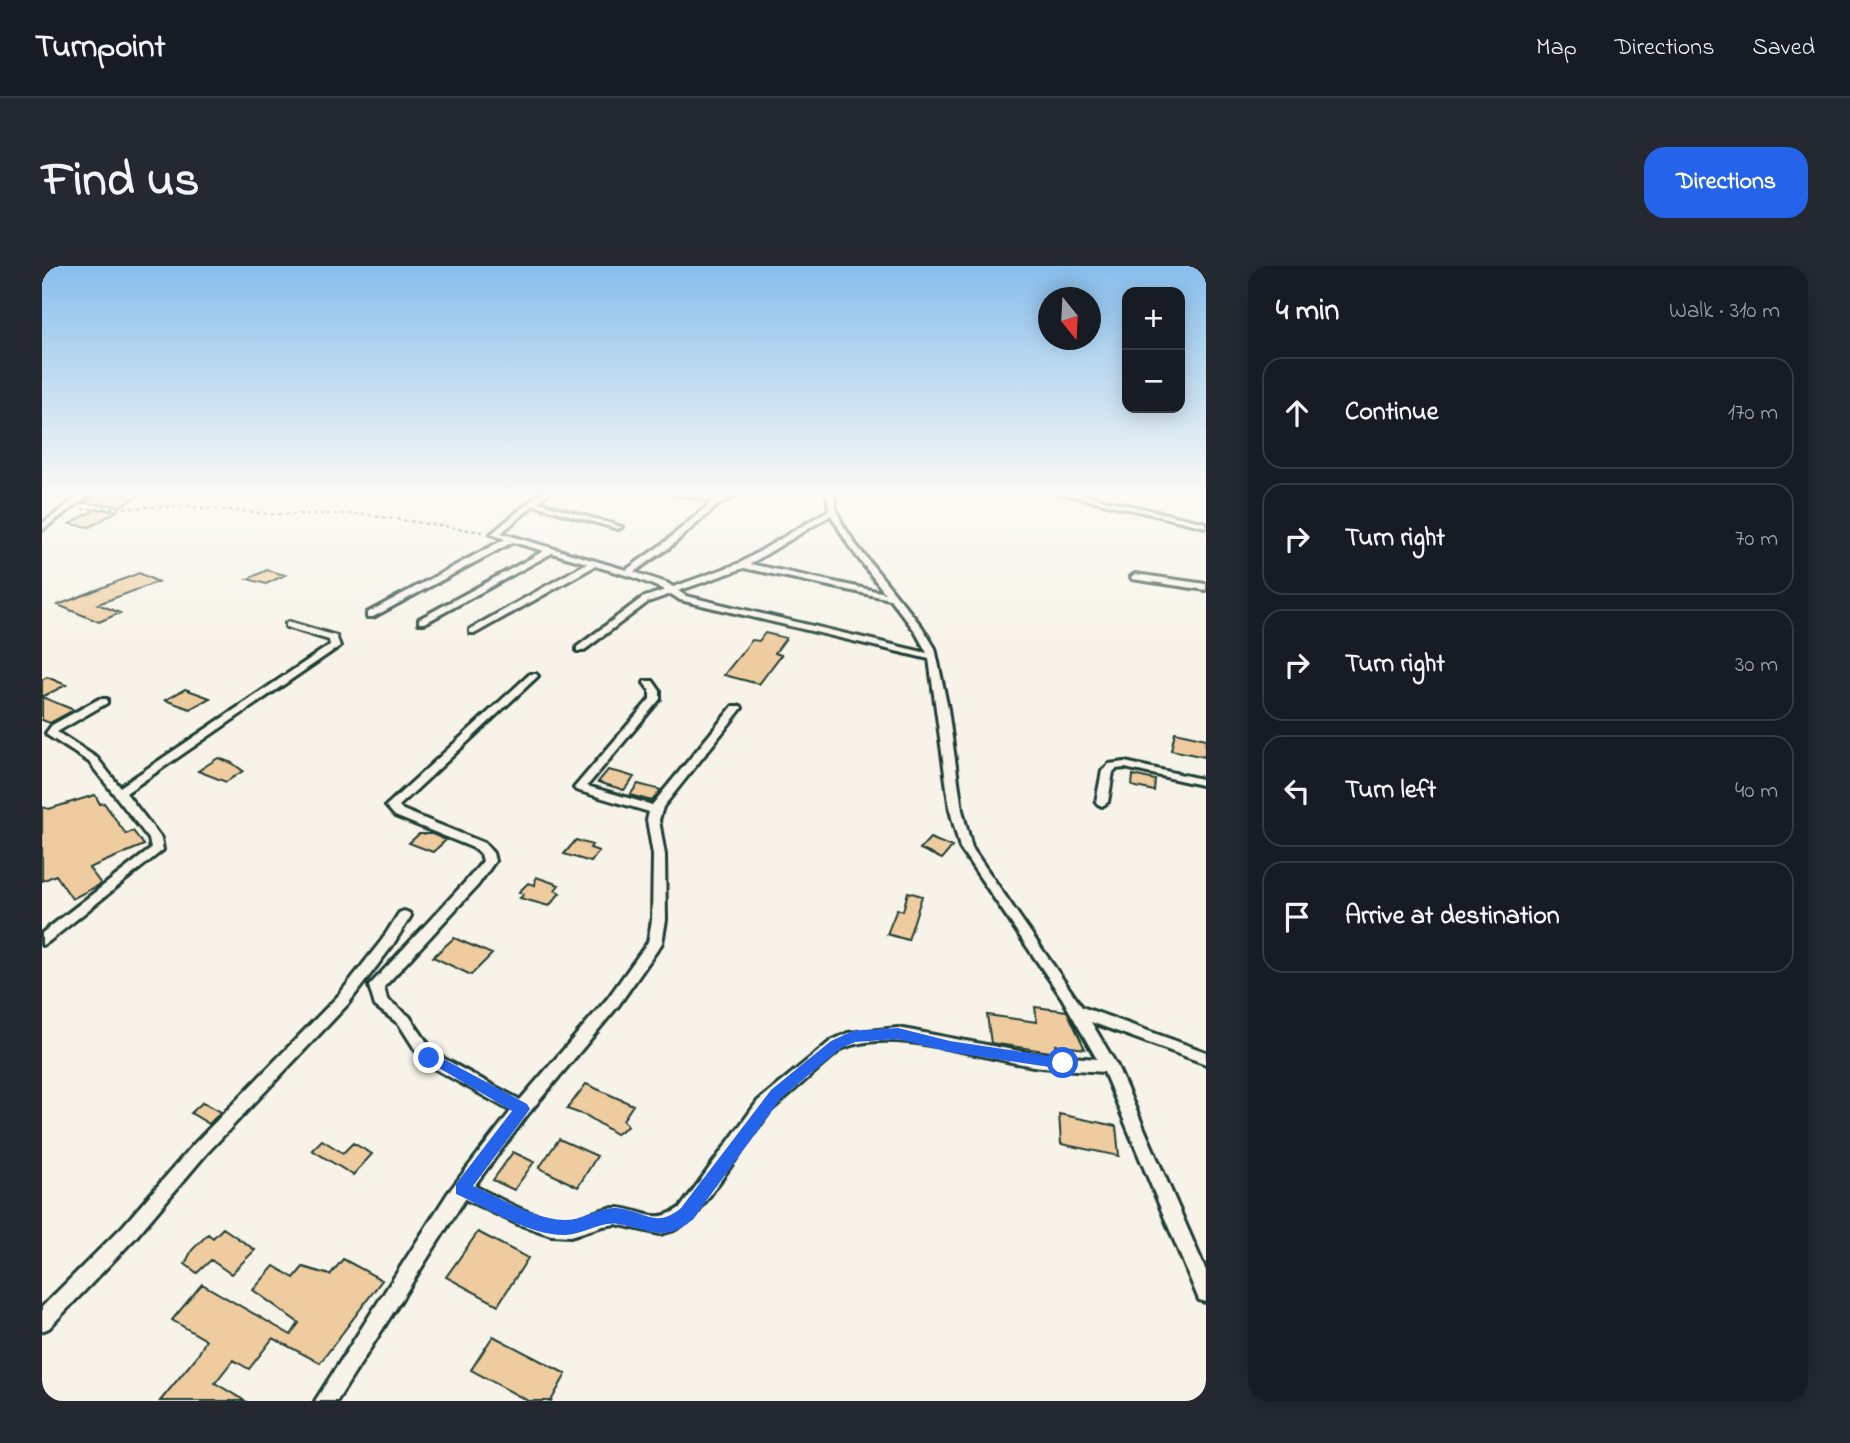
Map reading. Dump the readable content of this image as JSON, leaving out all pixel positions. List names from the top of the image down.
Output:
{
  "north": "bottom",
  "page": {
    "header": "Turnpoint",
    "nav": ["Map", "Directions", "Saved"],
    "title": "Find us",
    "buttons": "Directions",
    "heading": ["4 min", "Walk · 310 m"],
    "map_buttons": ["+", "−"],
    "list": [
      ["Continue", "170 m"],
      ["Turn right", "70 m"],
      ["Turn right", "30 m"],
      ["Turn left", "40 m"],
      "Arrive at destination"
    ]
  }
}
